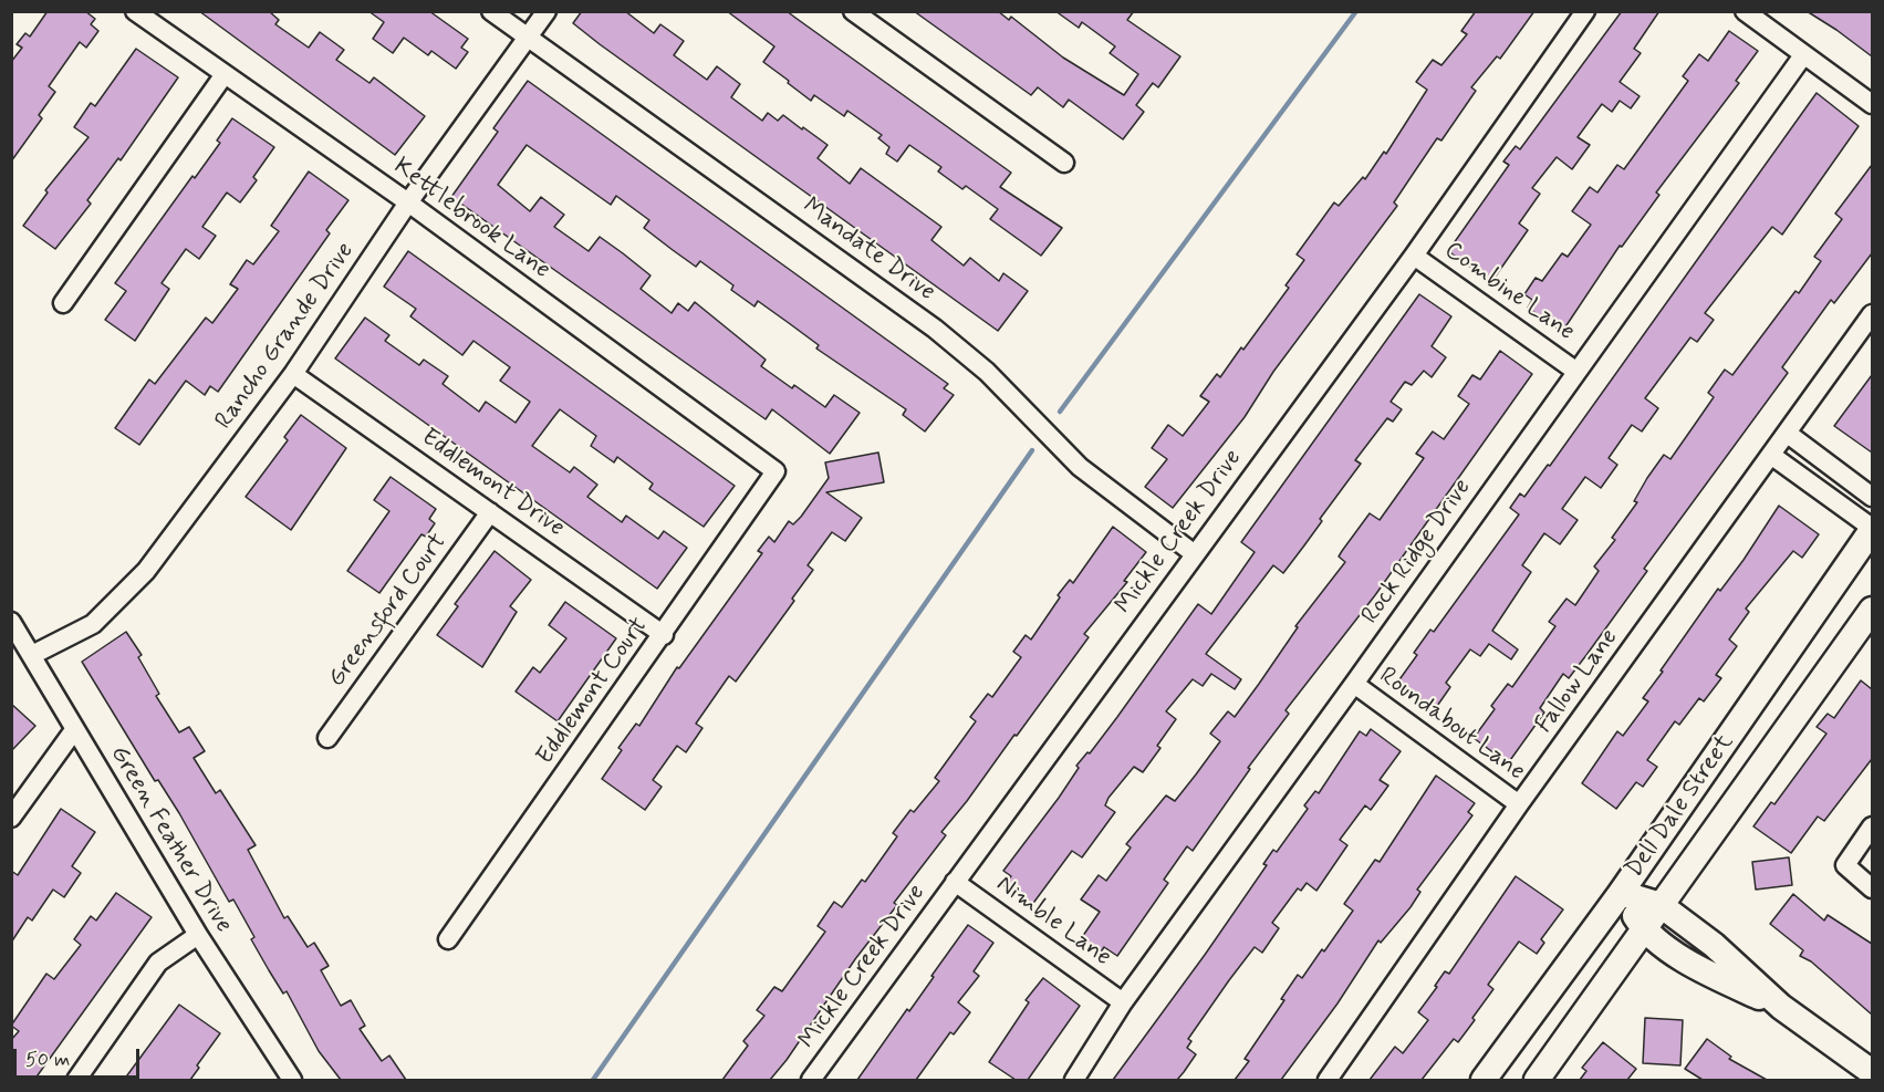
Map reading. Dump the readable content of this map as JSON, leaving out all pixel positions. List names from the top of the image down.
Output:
{
  "streets": {
    "main road": ["Dell Dale Street"],
    "street": [
      "Kettlebrook Lane",
      "Mandate Drive",
      "Combine Lane",
      "Rancho Grande Drive",
      "Eddlemont Drive",
      "Mickle Creek Drive",
      "Rock Ridge Drive",
      "Greensford Court",
      "Fallow Lane",
      "Eddlemont Court",
      "Roundabout Lane",
      "Green Feather Drive",
      "Nimble Lane"
    ]
  },
  "crossings": [
    ["Kettlebrook Lane", "Rancho Grande Drive"],
    ["Kettlebrook Lane", "Eddlemont Court"],
    ["Mandate Drive", "Rancho Grande Drive"],
    ["Mandate Drive", "Mickle Creek Drive"],
    ["Combine Lane", "Mickle Creek Drive"],
    ["Combine Lane", "Rock Ridge Drive"],
    ["Rancho Grande Drive", "Eddlemont Drive"],
    ["Rancho Grande Drive", "Green Feather Drive"],
    ["Eddlemont Drive", "Greensford Court"],
    ["Eddlemont Drive", "Eddlemont Court"],
    ["Mickle Creek Drive", "Nimble Lane"],
    ["Rock Ridge Drive", "Roundabout Lane"],
    ["Rock Ridge Drive", "Nimble Lane"],
    ["Fallow Lane", "Roundabout Lane"]
  ],
  "scale_bar": "50 m"
}
